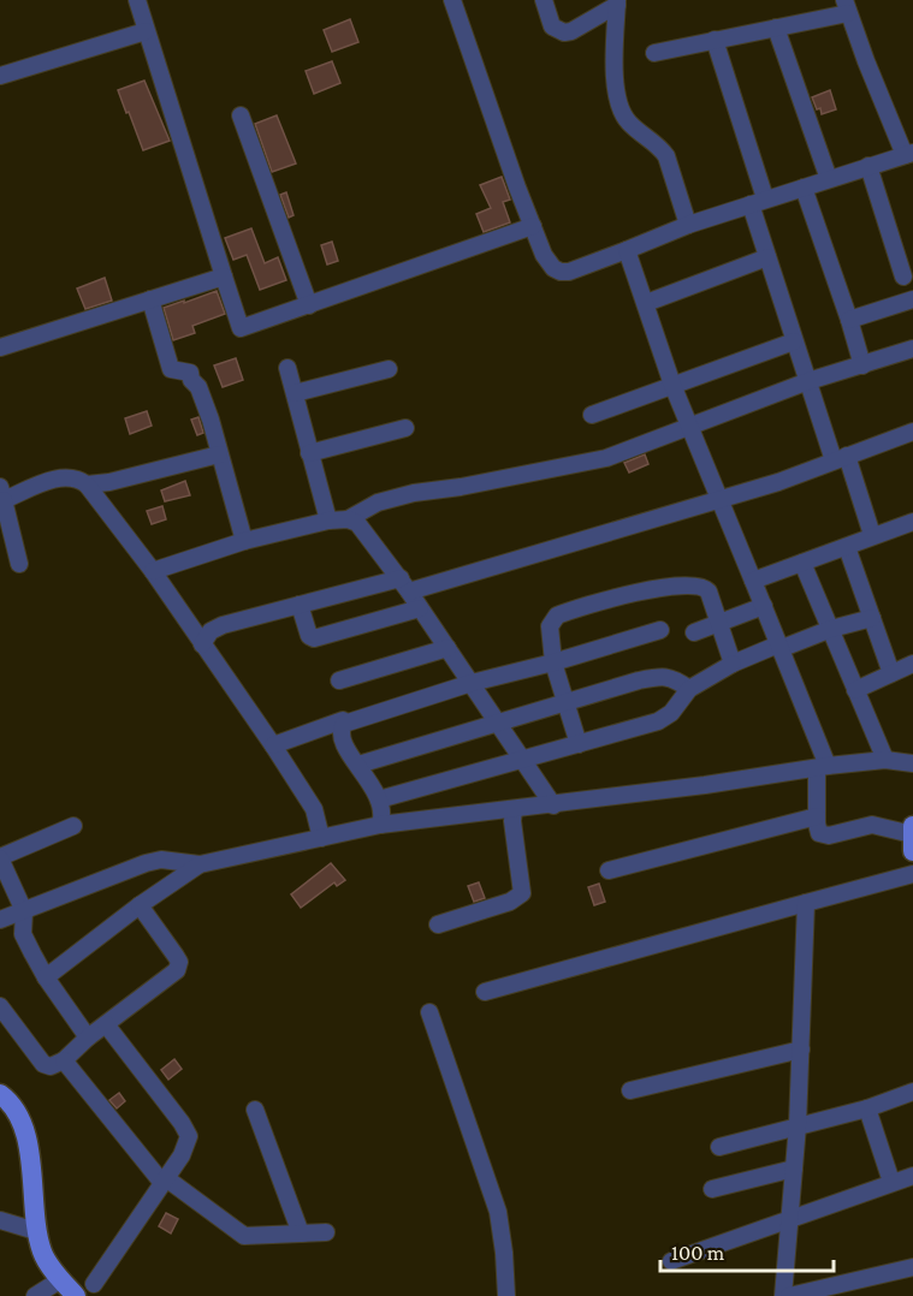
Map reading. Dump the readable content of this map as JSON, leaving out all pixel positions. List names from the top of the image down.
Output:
{
  "scale_bar": "100 m"
}
